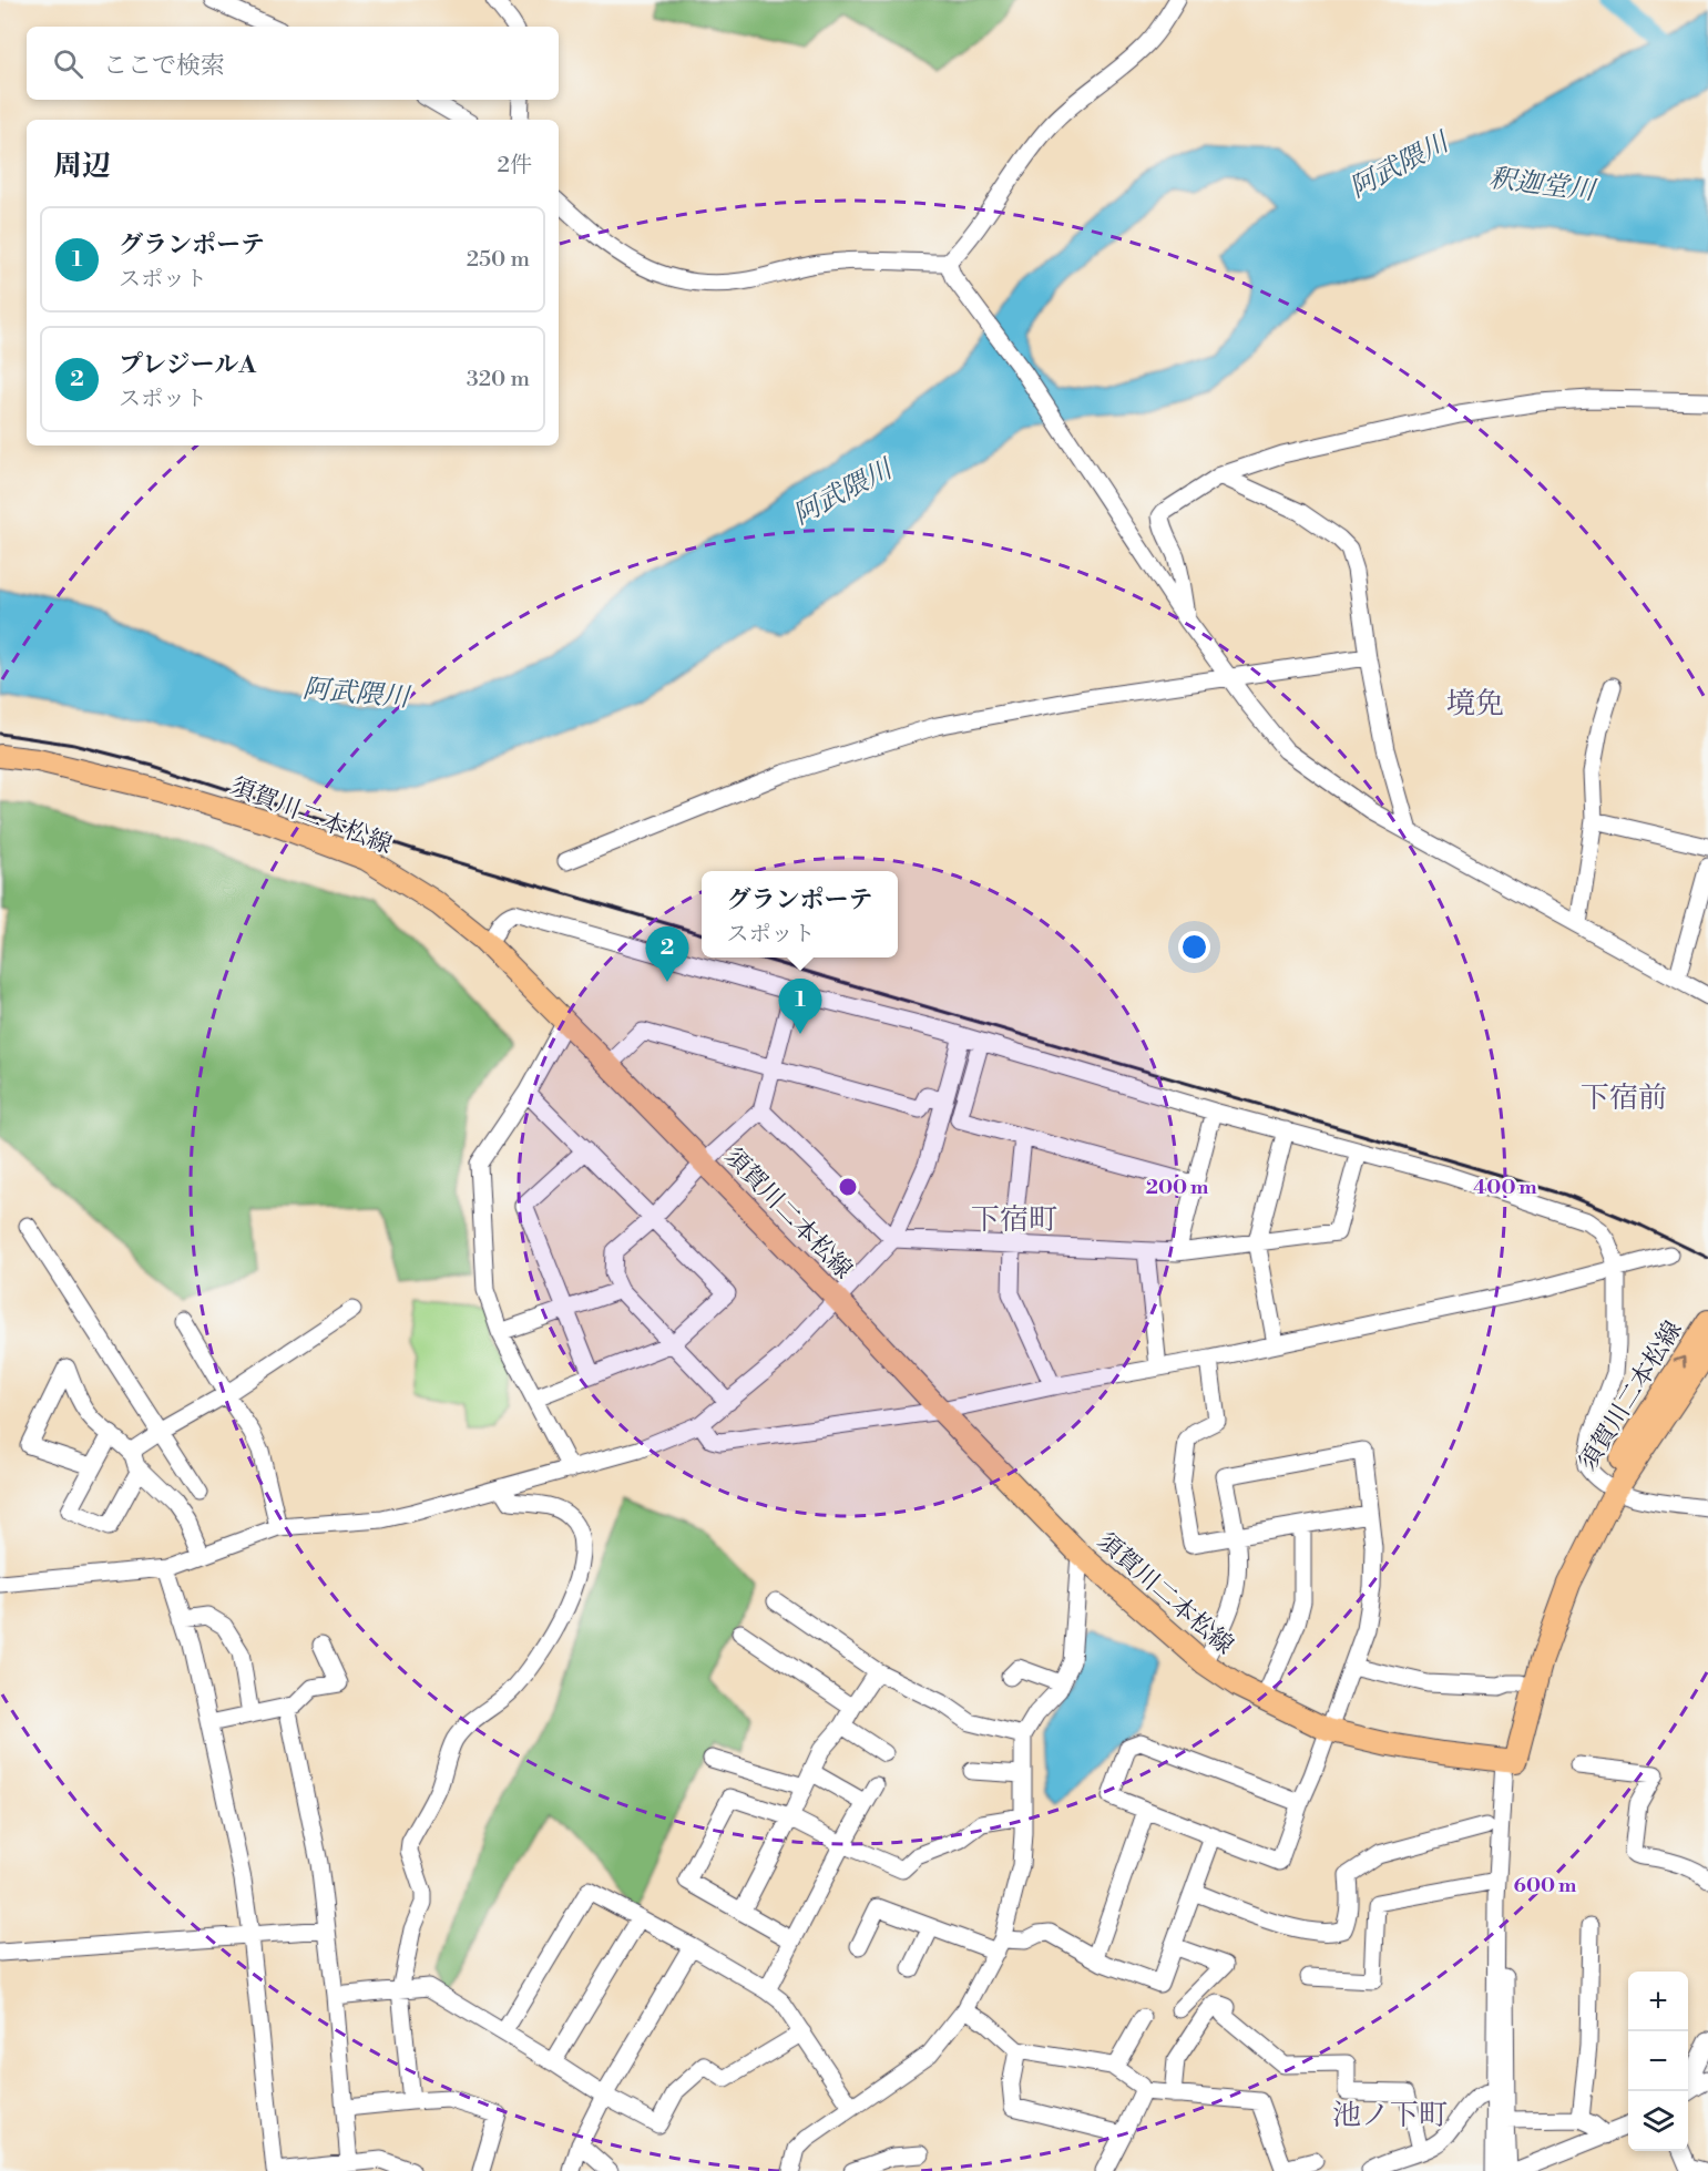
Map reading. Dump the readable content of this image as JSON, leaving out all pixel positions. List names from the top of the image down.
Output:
{
  "streets": {
    "main road": ["須賀川二本松線"]
  },
  "districts": [
    "境免",
    "下宿前",
    "下宿町",
    "池ノ下町"
  ],
  "water": ["阿武隈川", "釈迦堂川"],
  "page": {
    "search": "ここで検索",
    "heading": ["周辺", "2件"],
    "list": [
      {
        "mark": "1",
        "name": "グランポーテ",
        "note": "スポット",
        "value": "250 m"
      },
      {
        "mark": "2",
        "name": "プレジールA",
        "note": "スポット",
        "value": "320 m"
      }
    ],
    "popup": ["グランポーテ", "スポット"],
    "pins": ["2", "1"],
    "map_buttons": ["+", "−"]
  },
  "rings": ["200 m", "400 m", "600 m"]
}
